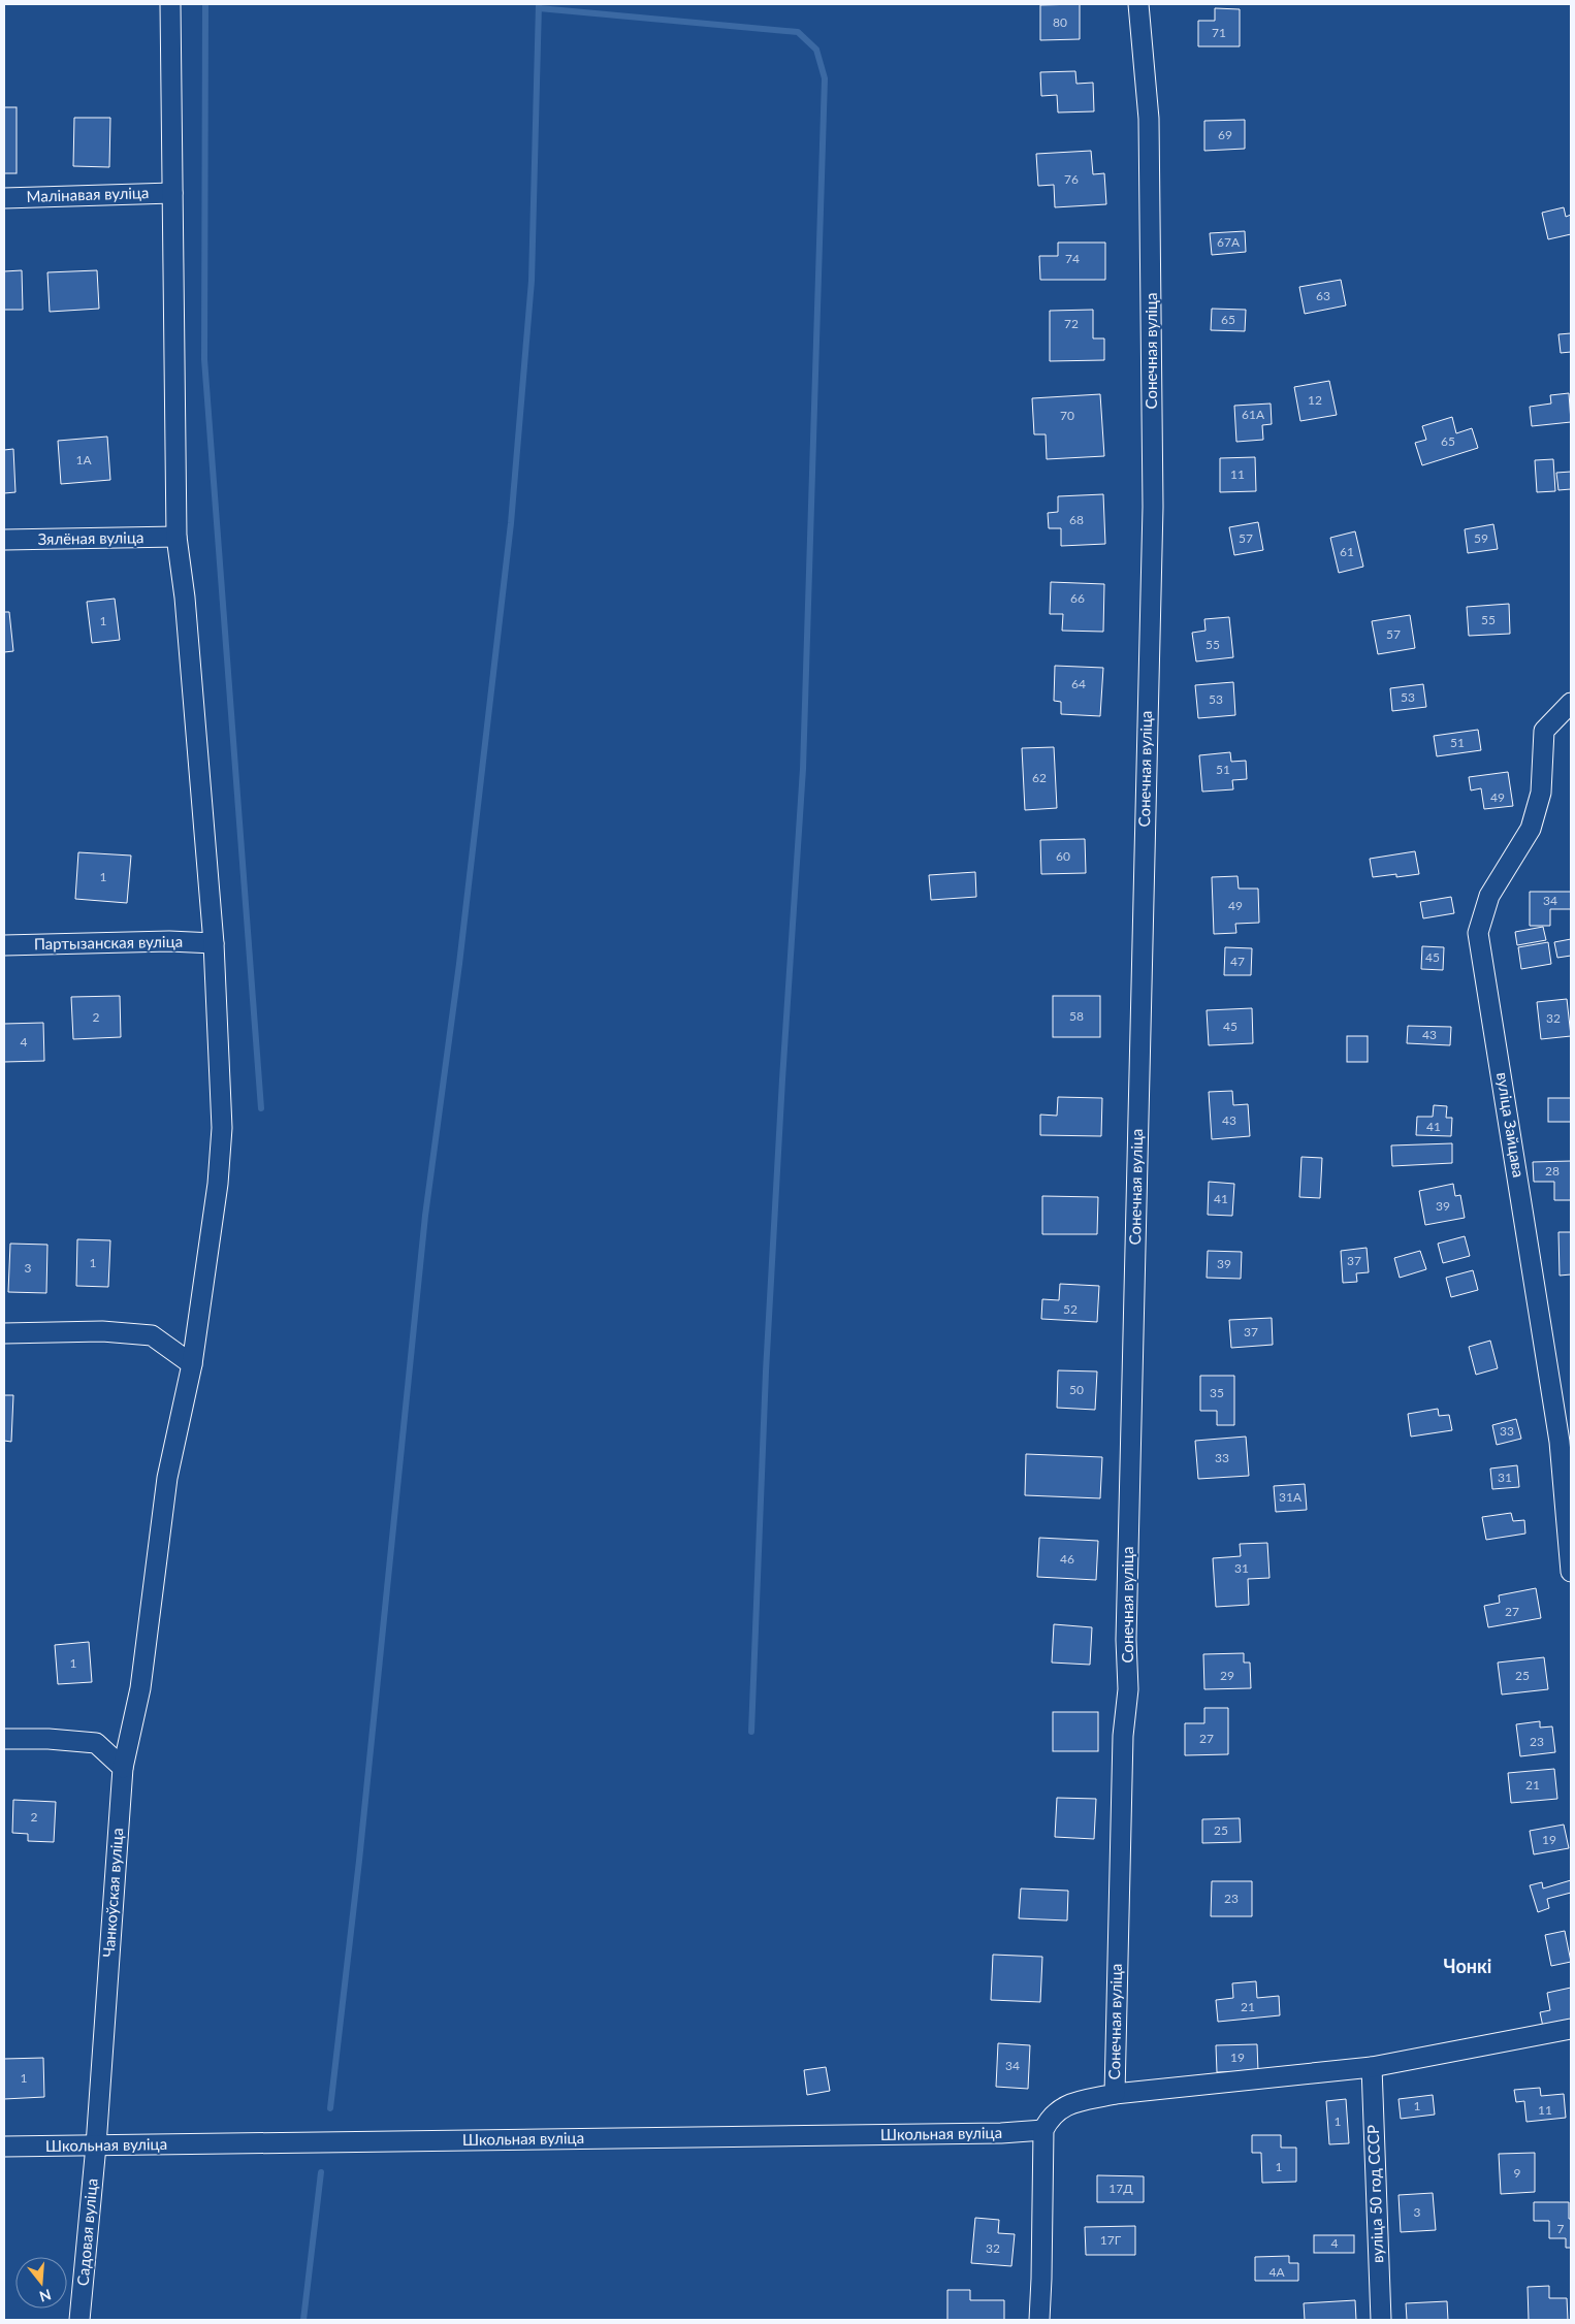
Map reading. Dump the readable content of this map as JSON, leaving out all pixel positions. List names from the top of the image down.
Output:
{
  "streets": {
    "street": [
      "Малінавая вуліца",
      "Сонечная вуліца",
      "Зялёная вуліца",
      "Партызанская вуліца",
      "вуліца Зайцава",
      "Чанкоўская вуліца",
      "Школьная вуліца",
      "вуліца 50 год СССР",
      "Садовая вуліца"
    ]
  },
  "crossings": [
    ["Малінавая вуліца", "Чанкоўская вуліца"],
    ["Сонечная вуліца", "Школьная вуліца"],
    ["Зялёная вуліца", "Чанкоўская вуліца"],
    ["Партызанская вуліца", "Чанкоўская вуліца"],
    ["Чанкоўская вуліца", "Школьная вуліца"],
    ["Чанкоўская вуліца", "Садовая вуліца"],
    ["Школьная вуліца", "Садовая вуліца"]
  ],
  "districts": ["Чонкі"],
  "house_numbers": [
    "80",
    "71",
    "69",
    "76",
    "67А",
    "74",
    "63",
    "65",
    "72",
    "12",
    "61А",
    "70",
    "65",
    "1А",
    "11",
    "68",
    "57",
    "59",
    "61",
    "66",
    "55",
    "1",
    "57",
    "55",
    "64",
    "53",
    "53",
    "51",
    "51",
    "62",
    "49",
    "60",
    "1",
    "34",
    "49",
    "45",
    "47",
    "58",
    "2",
    "32",
    "45",
    "43",
    "4",
    "43",
    "41",
    "28",
    "41",
    "39",
    "37",
    "1",
    "39",
    "3",
    "52",
    "37",
    "50",
    "35",
    "33",
    "33",
    "31",
    "31А",
    "46",
    "31",
    "27",
    "1",
    "29",
    "25",
    "27",
    "23",
    "21",
    "2",
    "25",
    "19",
    "23",
    "21",
    "19",
    "34",
    "1",
    "1",
    "11",
    "1",
    "1",
    "9",
    "17Д",
    "3",
    "7",
    "17Г",
    "4",
    "32",
    "4А"
  ],
  "north": "bottom"
}
